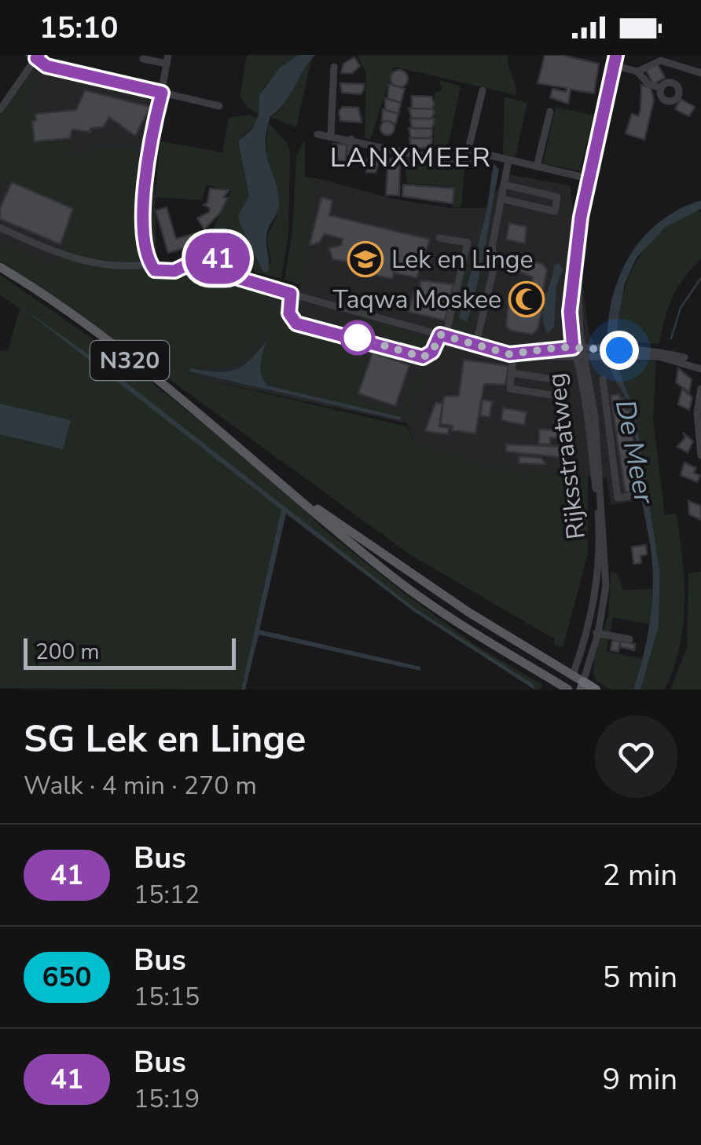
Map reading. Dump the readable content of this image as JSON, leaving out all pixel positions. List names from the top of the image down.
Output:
{
  "streets": {
    "highway": ["N320"],
    "main road": ["Rijksstraatweg"]
  },
  "crossings": [
    ["N320", "Rijksstraatweg"]
  ],
  "districts": ["LANXMEER"],
  "water": ["De Meer"],
  "places": {
    "school or university": ["Lek en Linge"],
    "mosque": ["Taqwa Moskee"]
  },
  "lines": ["bus line 41"],
  "scale_bar": "200 m",
  "page": {
    "status": "15:10",
    "on_map": "41",
    "scale": "200 m",
    "heading": ["SG Lek en Linge", "Walk · 4 min · 270 m"],
    "list": [
      {
        "mark": "41",
        "name": "Bus",
        "note": "15:12",
        "value": "2 min"
      },
      {
        "mark": "650",
        "name": "Bus",
        "note": "15:15",
        "value": "5 min"
      },
      {
        "mark": "41",
        "name": "Bus",
        "note": "15:19",
        "value": "9 min"
      }
    ]
  }
}
